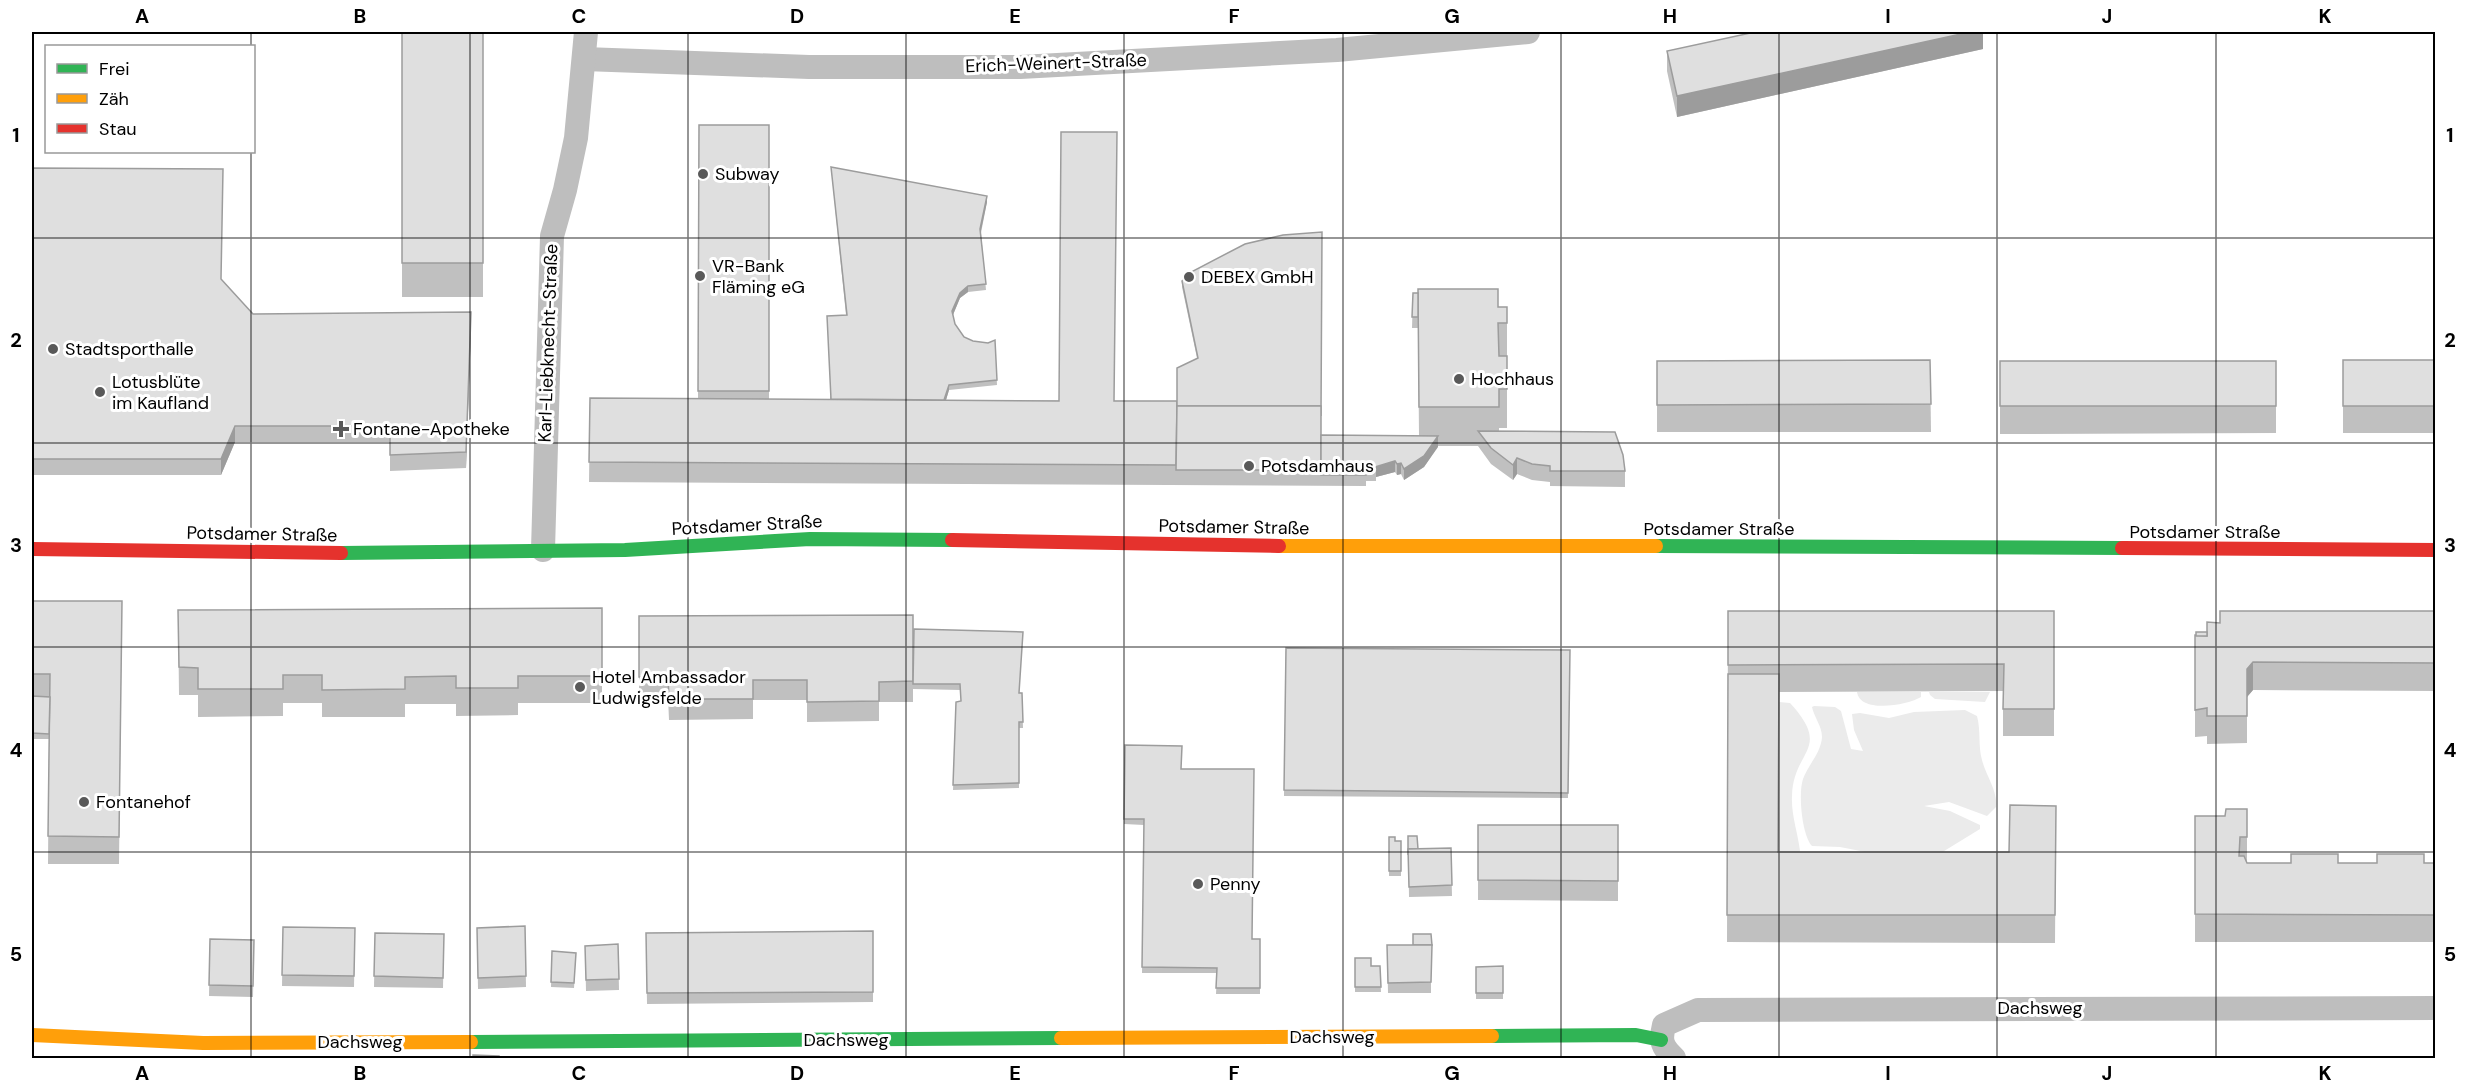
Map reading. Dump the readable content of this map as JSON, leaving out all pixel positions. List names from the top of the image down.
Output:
{
  "streets": {
    "main road": ["Potsdamer Straße", "Dachsweg"],
    "street": ["Erich-Weinert-Straße", "Karl-Liebknecht-Straße"]
  },
  "crossings": [
    ["Erich-Weinert-Straße", "Karl-Liebknecht-Straße"],
    ["Karl-Liebknecht-Straße", "Potsdamer Straße"]
  ],
  "places": {
    "other": [
      "Subway",
      "VR-Bank Fläming eG",
      "DEBEX GmbH",
      "Stadtsporthalle",
      "Hochhaus",
      "Lotusblüte im Kaufland",
      "Potsdamhaus",
      "Hotel Ambassador Ludwigsfelde",
      "Fontanehof",
      "Penny"
    ],
    "health": ["Fontane-Apotheke"]
  },
  "legend": ["Frei", "Zäh", "Stau"],
  "grid": {
    "columns": [
      "A",
      "B",
      "C",
      "D",
      "E",
      "F",
      "G",
      "H",
      "I",
      "J",
      "K"
    ],
    "rows": [
      "1",
      "2",
      "3",
      "4",
      "5"
    ]
  }
}
